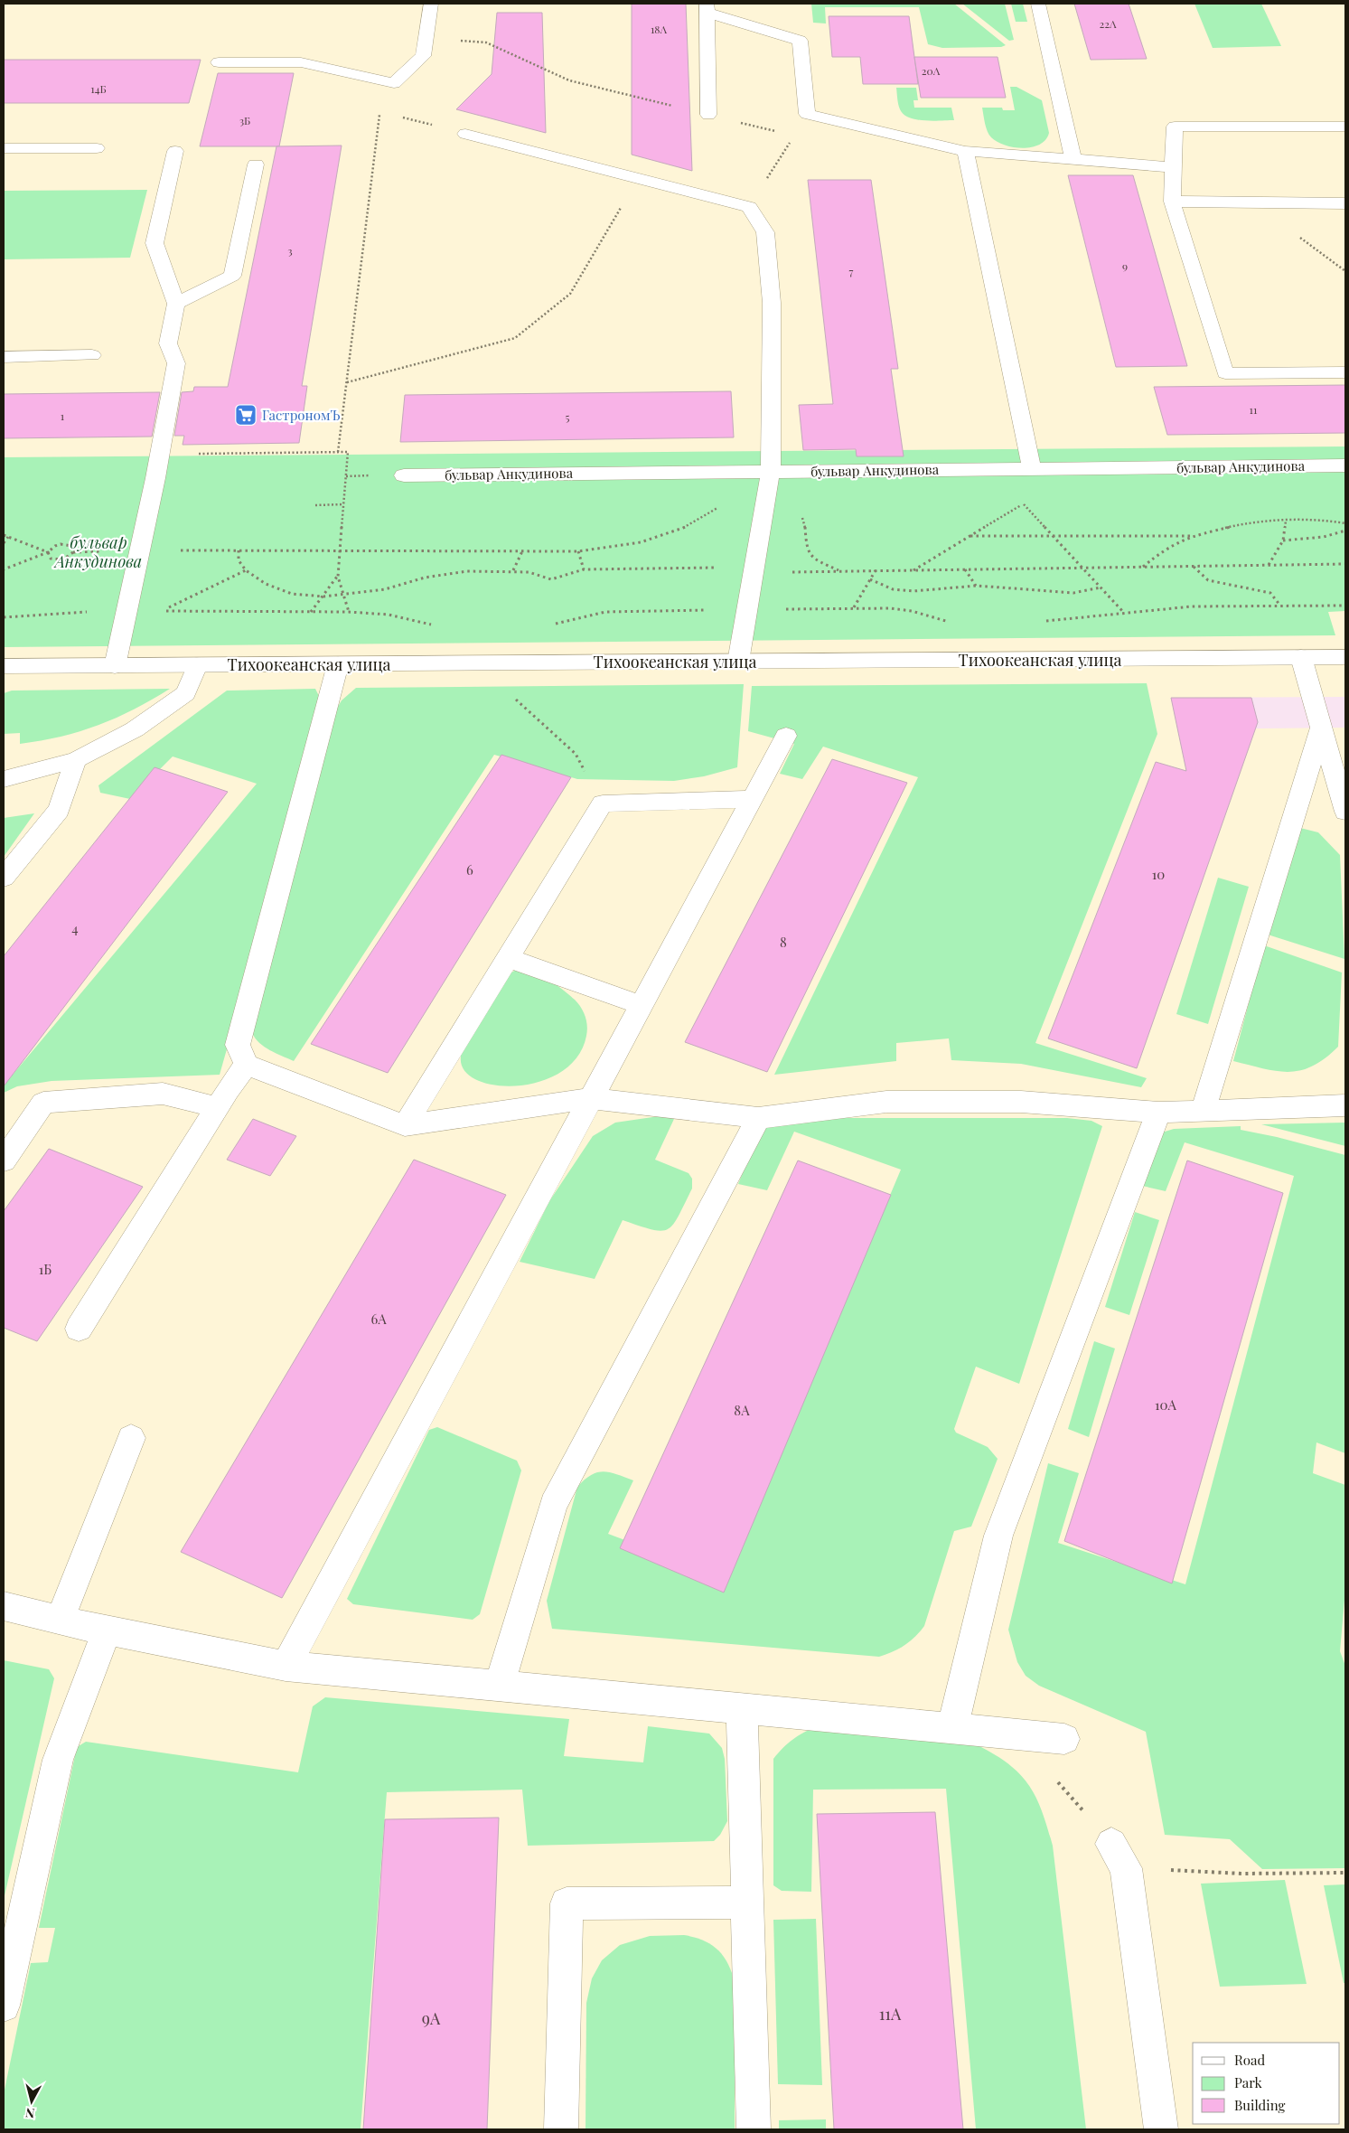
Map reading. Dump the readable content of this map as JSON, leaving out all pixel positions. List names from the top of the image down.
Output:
{
  "streets": {
    "street": ["бульвар Анкудинова", "Тихоокеанская улица"]
  },
  "parks": ["бульвар Анкудинова"],
  "places": {
    "supermarket": ["ГастрономЪ"]
  },
  "house_numbers": [
    "22А",
    "18А",
    "20А",
    "14Б",
    "3Б",
    "3",
    "9",
    "7",
    "11",
    "1",
    "5",
    "6",
    "10",
    "4",
    "8",
    "1Б",
    "6А",
    "10А",
    "8А",
    "11А",
    "9А"
  ],
  "legend": ["Road", "Park", "Building"],
  "north": "bottom"
}
